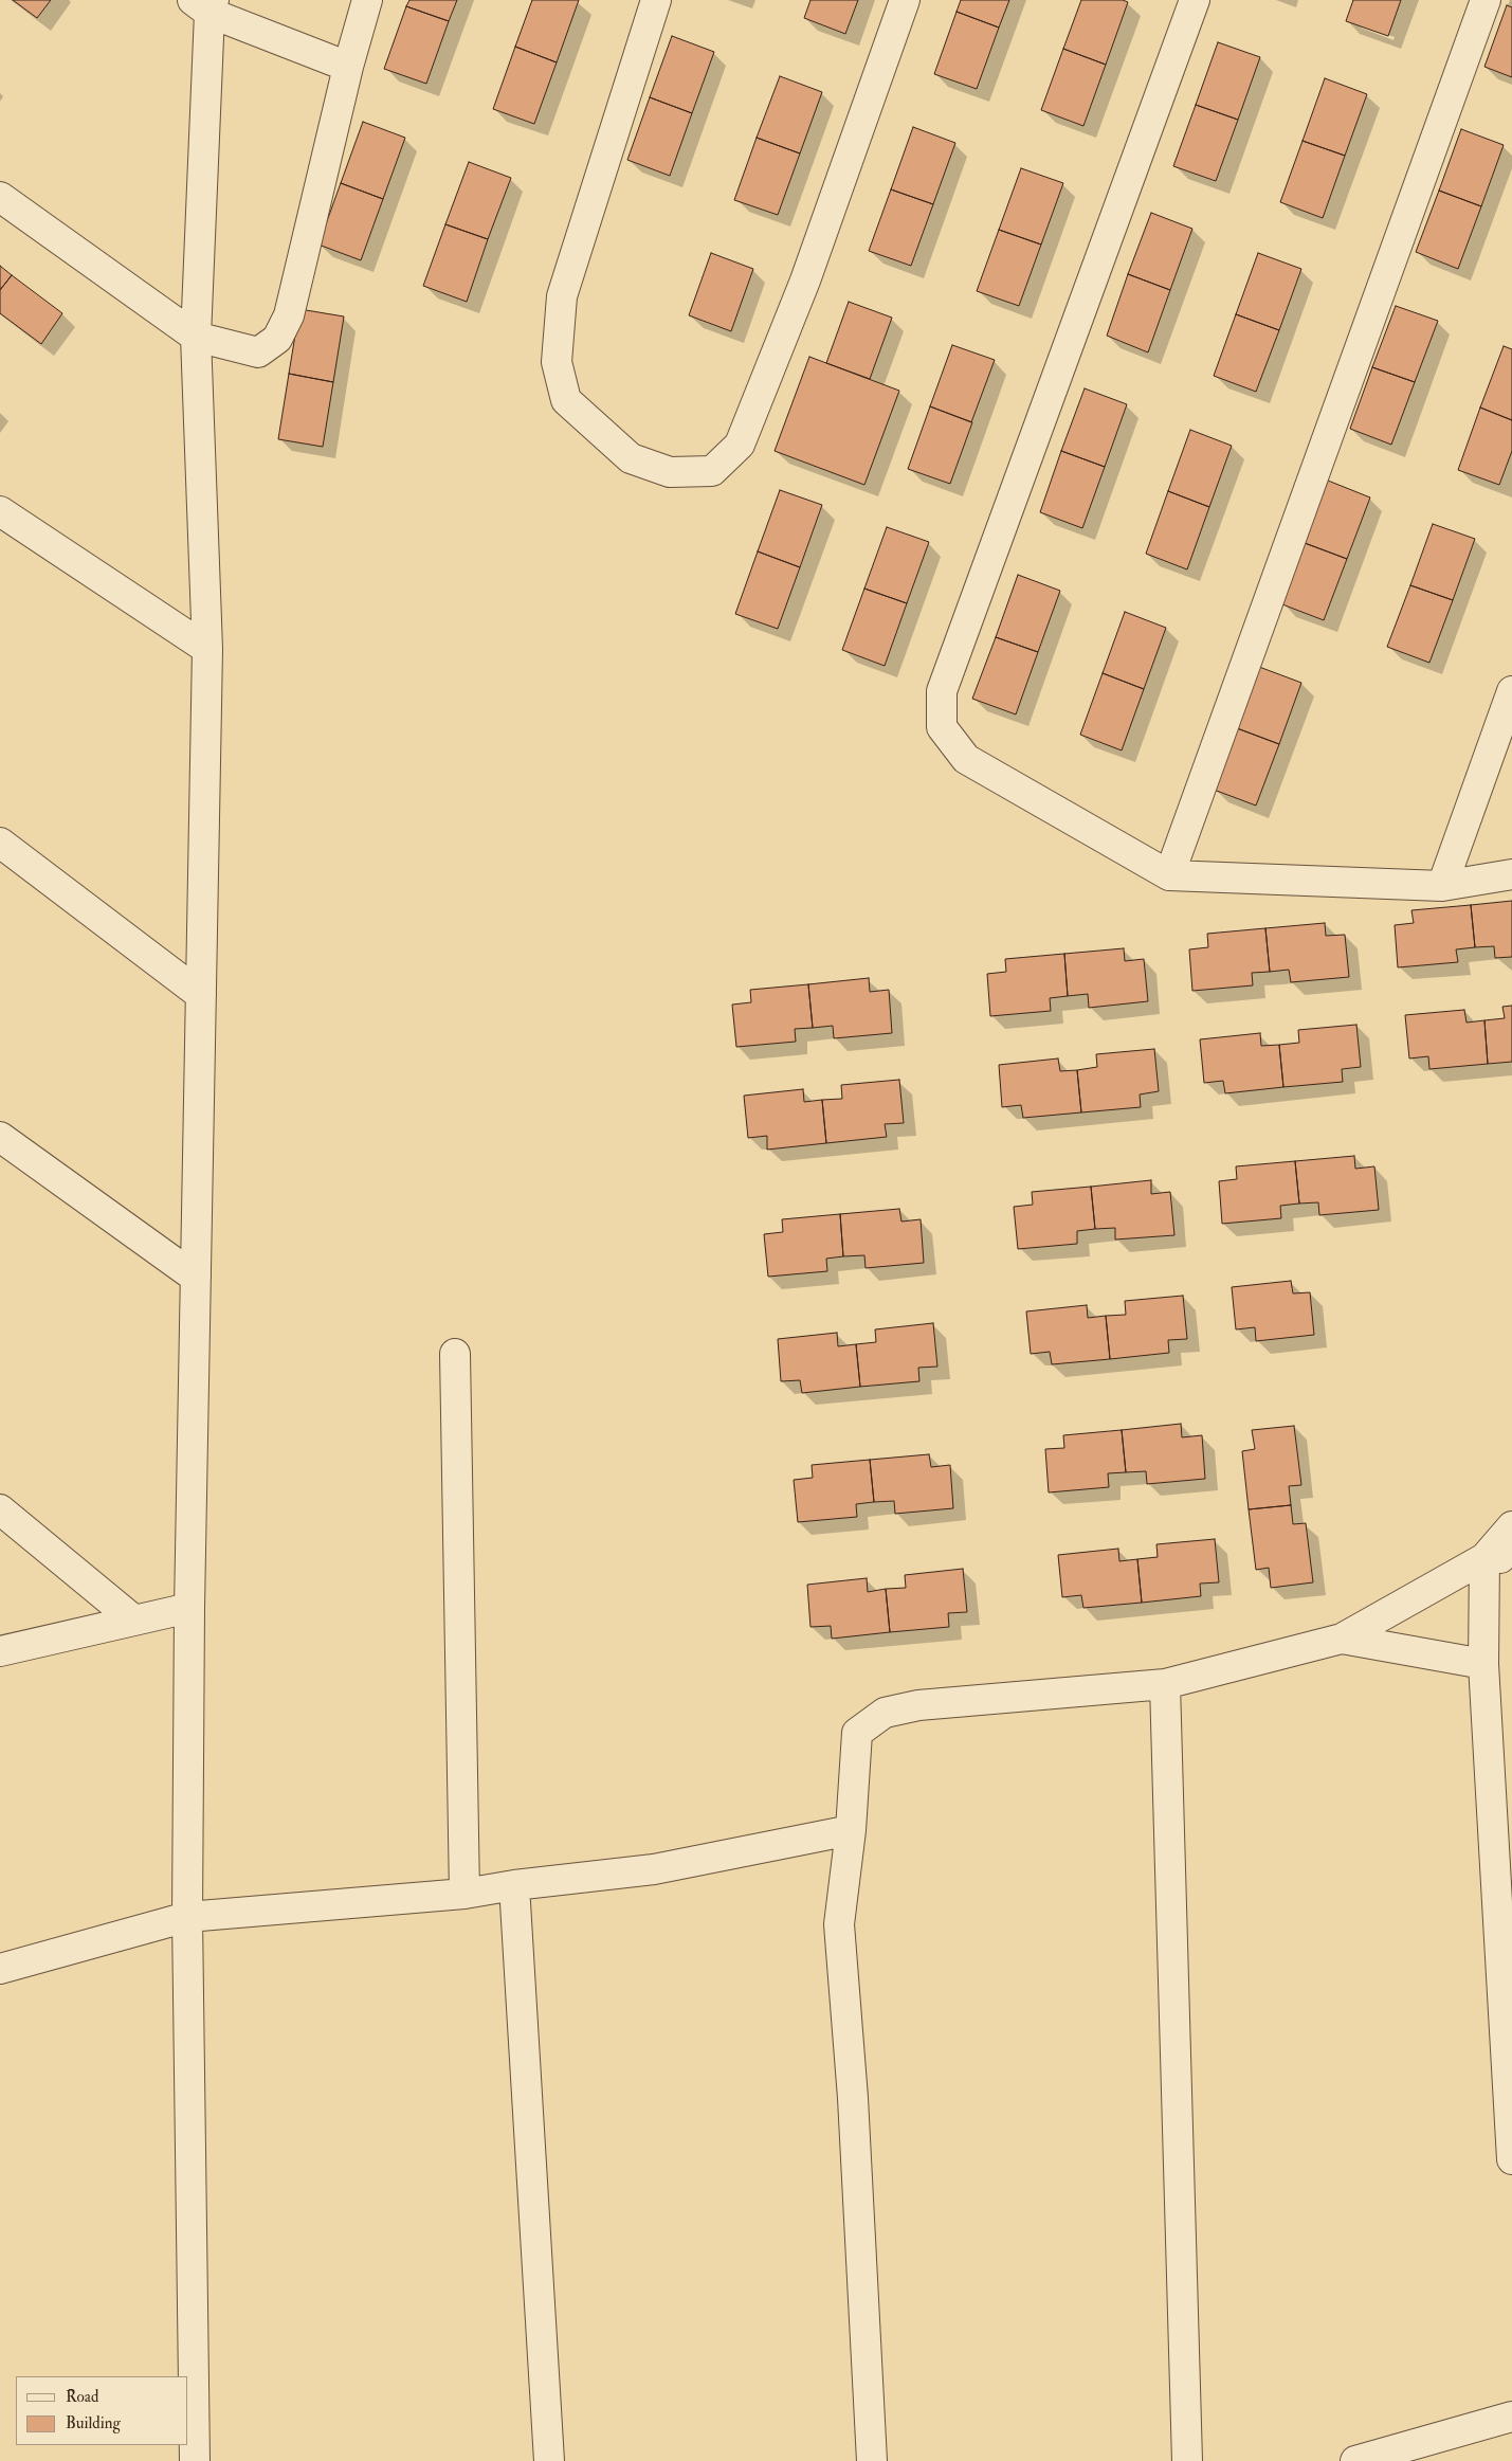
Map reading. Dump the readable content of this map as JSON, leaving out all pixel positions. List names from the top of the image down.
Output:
{
  "legend": ["Road", "Building"]
}
